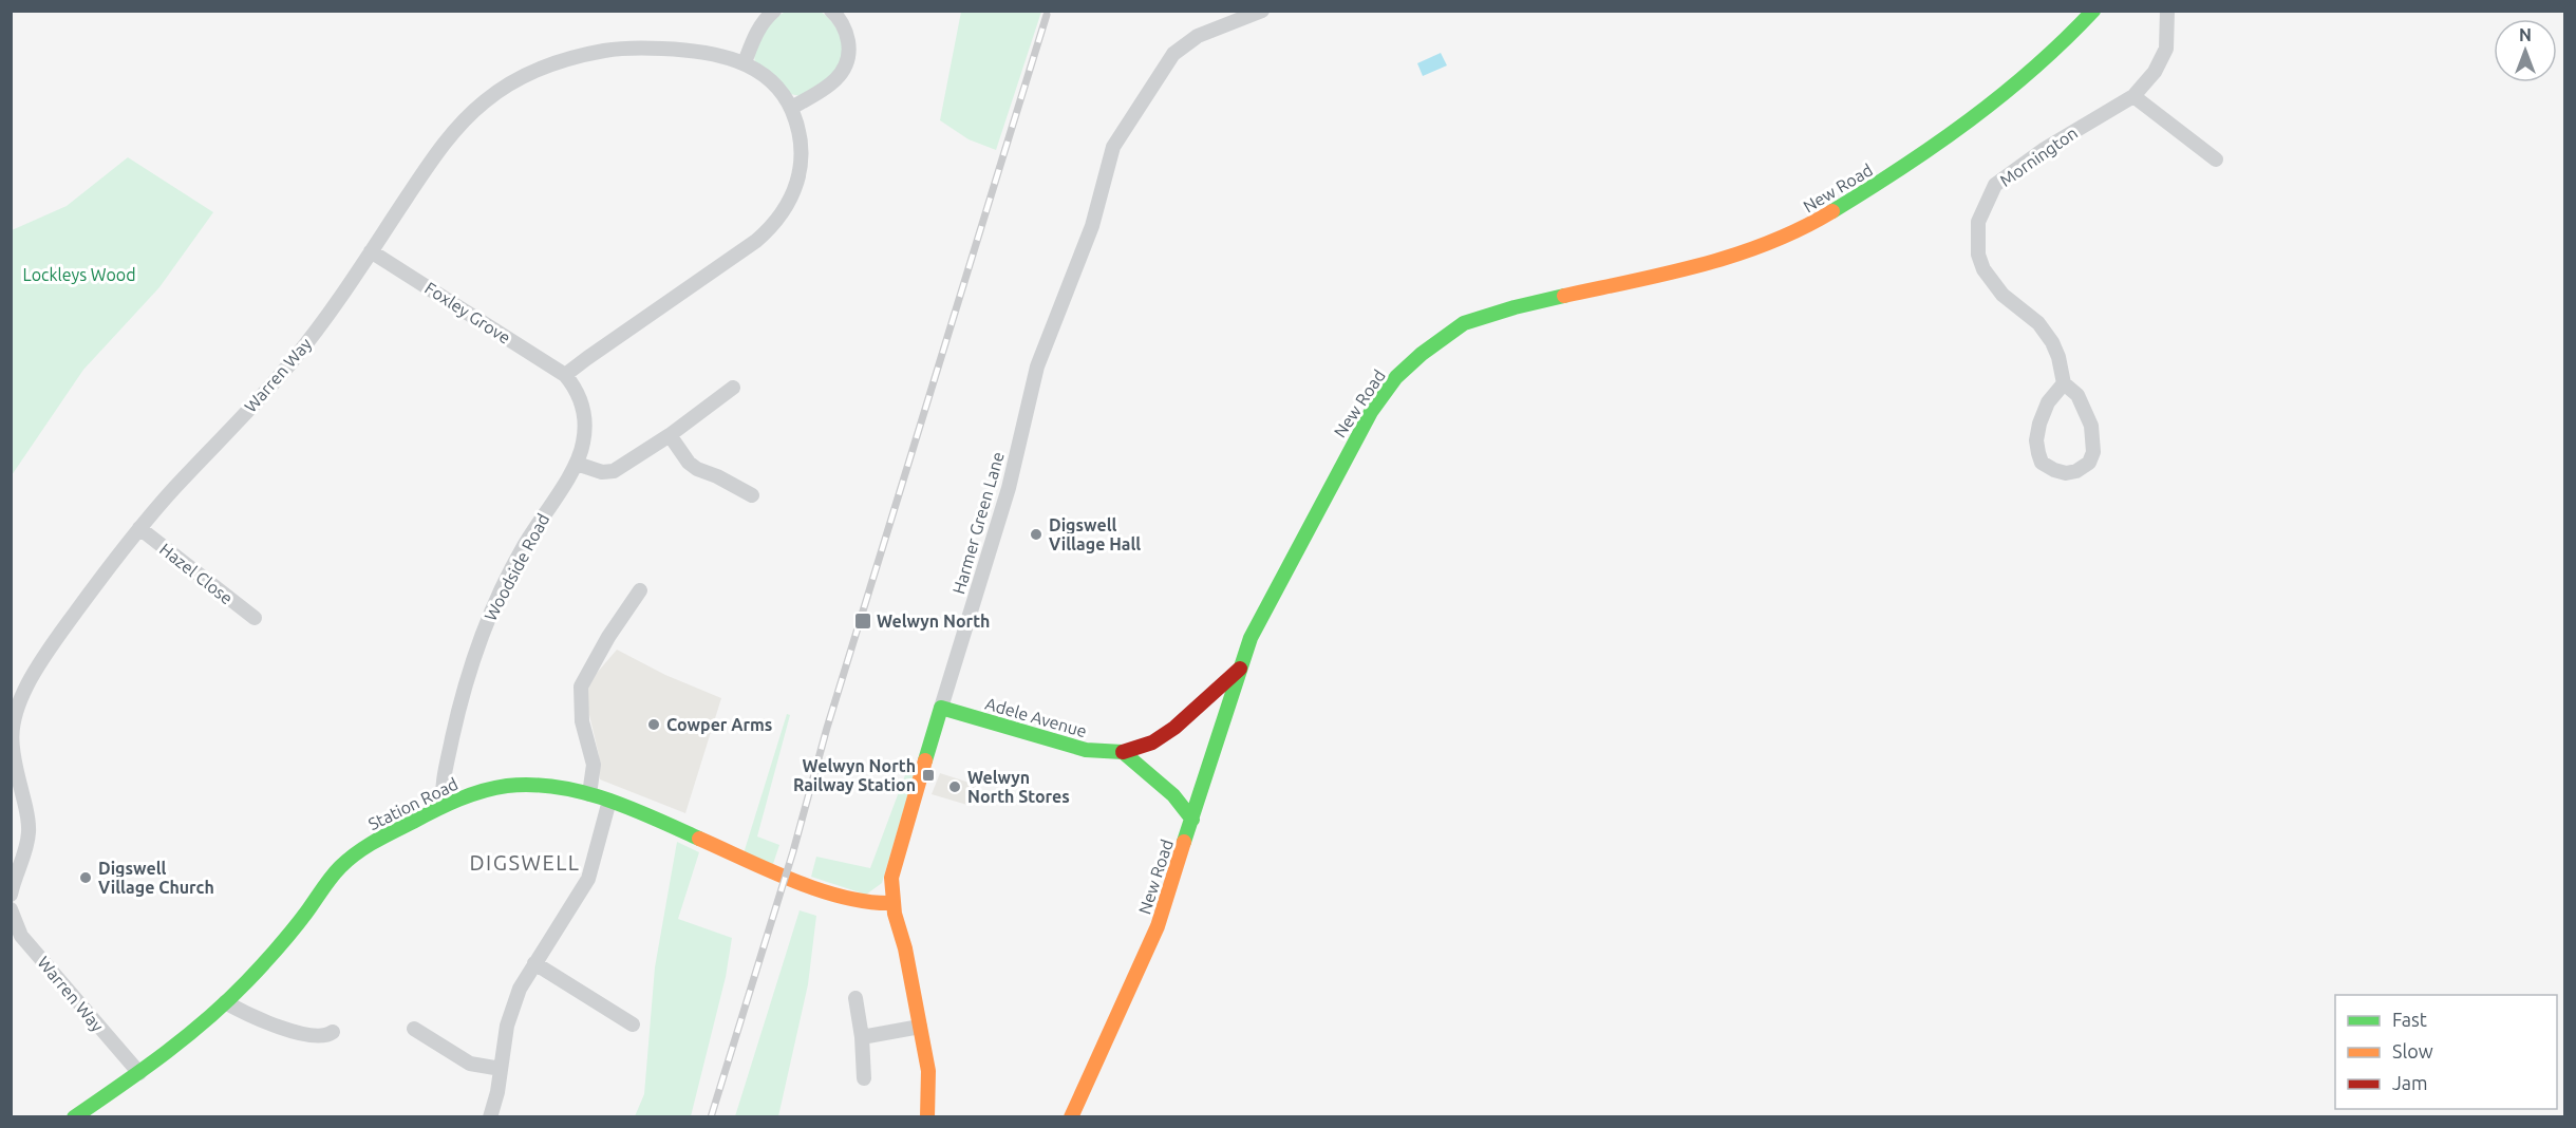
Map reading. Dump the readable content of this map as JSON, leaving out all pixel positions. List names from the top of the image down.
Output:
{
  "streets": {
    "street": [
      "Mornington",
      "New Road",
      "Foxley Grove",
      "Warren Way",
      "Harmer Green Lane",
      "Woodside Road",
      "Hazel Close",
      "Adele Avenue",
      "Station Road"
    ]
  },
  "crossings": [
    ["New Road", "Adele Avenue"],
    ["Foxley Grove", "Warren Way"],
    ["Foxley Grove", "Woodside Road"],
    ["Warren Way", "Woodside Road"],
    ["Warren Way", "Hazel Close"],
    ["Warren Way", "Station Road"],
    ["Harmer Green Lane", "Adele Avenue"],
    ["Harmer Green Lane", "Station Road"],
    ["Woodside Road", "Station Road"]
  ],
  "districts": ["DIGSWELL"],
  "parks": ["Lockleys Wood"],
  "places": {
    "other": [
      "Digswell Village Hall",
      "Cowper Arms",
      "Welwyn North Stores",
      "Digswell Village Church"
    ],
    "transit": ["Welwyn North", "Welwyn North Railway Station"]
  },
  "legend": ["Fast", "Slow", "Jam"],
  "north": "top"
}
